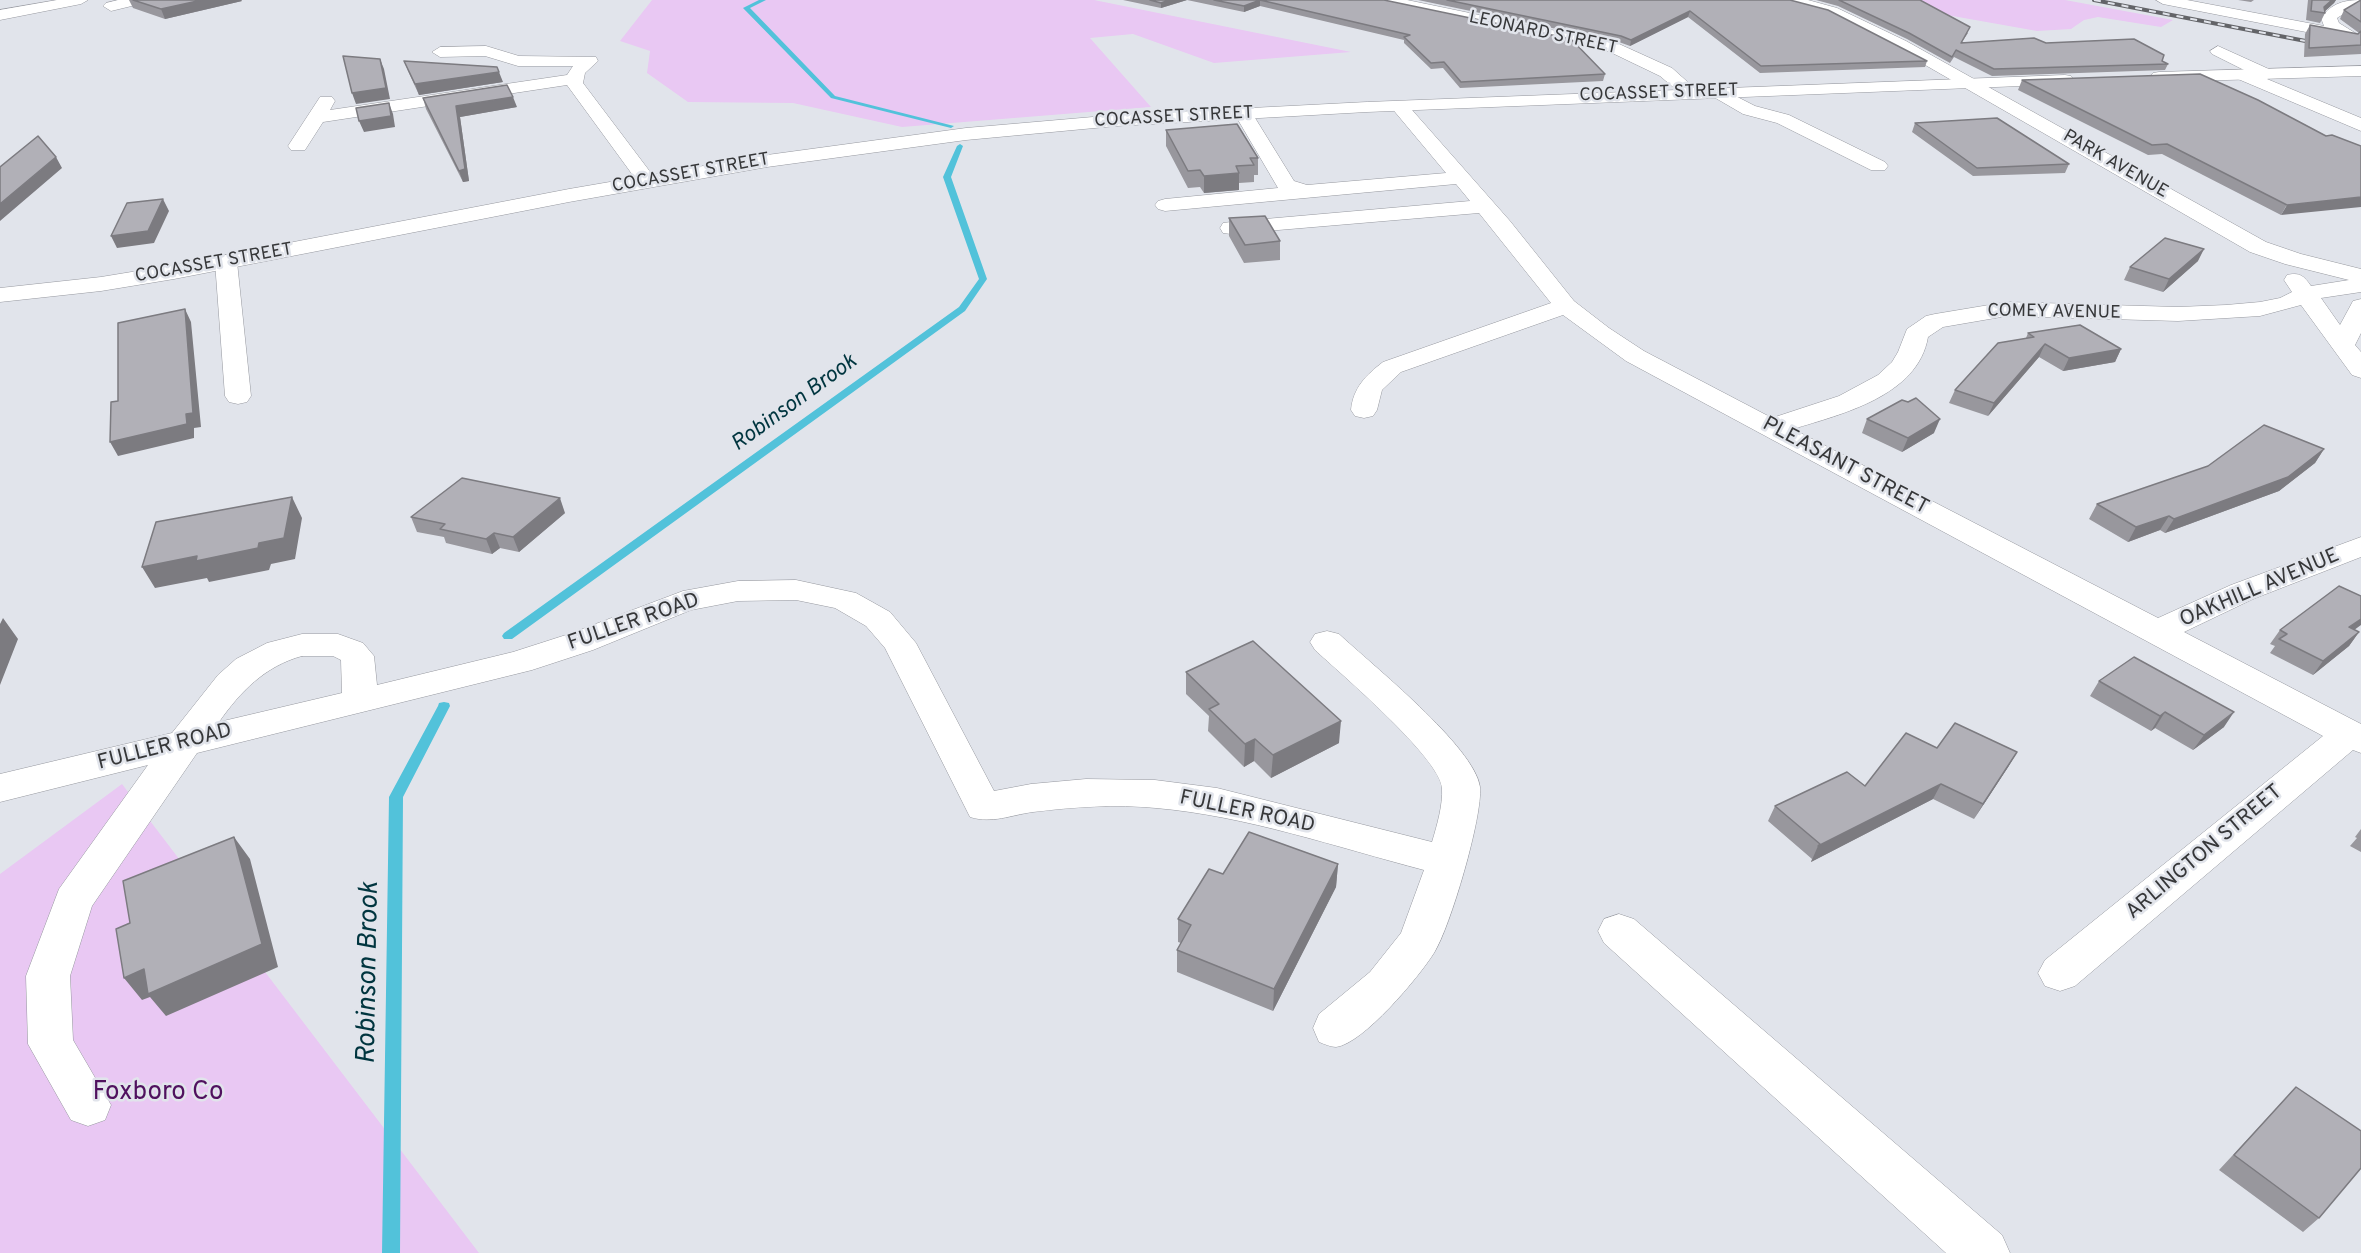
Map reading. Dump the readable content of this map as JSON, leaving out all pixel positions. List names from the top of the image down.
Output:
{
  "streets": {
    "street": [
      "LEONARD STREET",
      "COCASSET STREET",
      "PARK AVENUE",
      "COMEY AVENUE",
      "PLEASANT STREET",
      "OAKHILL AVENUE",
      "FULLER ROAD",
      "ARLINGTON STREET"
    ]
  },
  "crossings": [
    ["LEONARD STREET", "COCASSET STREET"],
    ["COCASSET STREET", "PARK AVENUE"],
    ["COCASSET STREET", "PLEASANT STREET"],
    ["PARK AVENUE", "COMEY AVENUE"],
    ["COMEY AVENUE", "PLEASANT STREET"],
    ["PLEASANT STREET", "OAKHILL AVENUE"],
    ["PLEASANT STREET", "ARLINGTON STREET"]
  ],
  "water": ["Robinson Brook"],
  "parks": ["Foxboro Co"]
}
